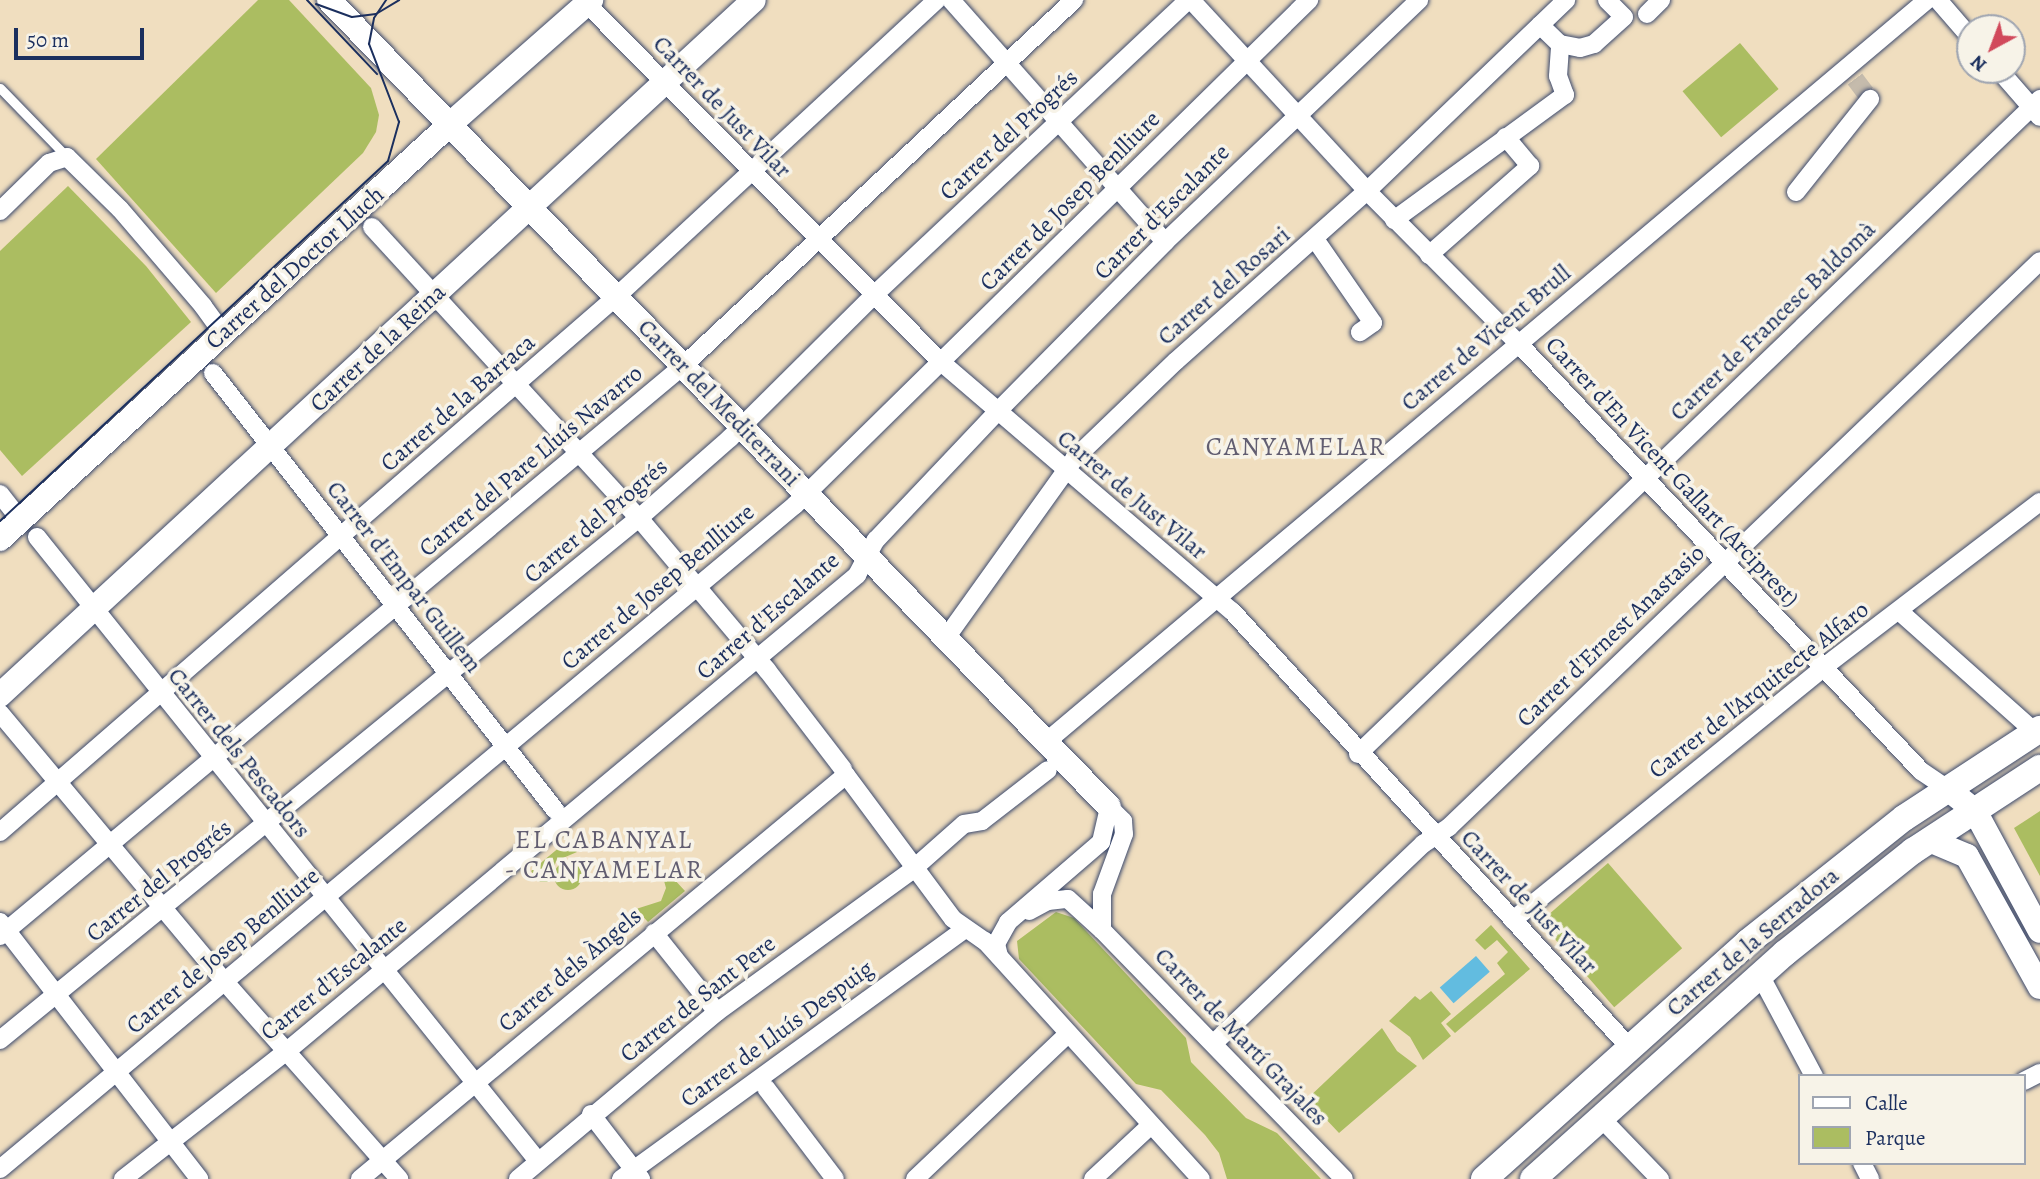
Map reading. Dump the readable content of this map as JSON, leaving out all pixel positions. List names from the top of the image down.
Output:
{
  "streets": {
    "main road": ["Carrer de la Serradora"],
    "street": [
      "Carrer de Just Vilar",
      "Carrer del Progrés",
      "Carrer de Josep Benlliure",
      "Carrer d'Escalante",
      "Carrer del Doctor Lluch",
      "Carrer del Rosari",
      "Carrer de Francesc Baldomà",
      "Carrer de Vicent Brull",
      "Carrer de la Reina",
      "Carrer de la Barraca",
      "Carrer del Mediterrani",
      "Carrer del Pare Lluís Navarro",
      "Carrer d'En Vicent Gallart (Arciprest)",
      "Carrer d'Empar Guillem",
      "Carrer d'Ernest Anastasio",
      "Carrer de l'Arquitecte Alfaro",
      "Carrer dels Pescadors",
      "Carrer dels Àngels",
      "Carrer de Sant Pere",
      "Carrer de Lluís Despuig",
      "Carrer de Martí Grajales"
    ]
  },
  "crossings": [
    ["Carrer de Just Vilar", "Carrer del Progrés"],
    ["Carrer de Just Vilar", "Carrer de Josep Benlliure"],
    ["Carrer de Just Vilar", "Carrer d'Escalante"],
    ["Carrer de Just Vilar", "Carrer del Doctor Lluch"],
    ["Carrer de Just Vilar", "Carrer del Rosari"],
    ["Carrer de Just Vilar", "Carrer de Francesc Baldomà"],
    ["Carrer de Just Vilar", "Carrer de Vicent Brull"],
    ["Carrer de Just Vilar", "Carrer de la Reina"],
    ["Carrer de Just Vilar", "Carrer de la Barraca"],
    ["Carrer de Just Vilar", "Carrer del Pare Lluís Navarro"],
    ["Carrer de Just Vilar", "Carrer d'Ernest Anastasio"],
    ["Carrer de Just Vilar", "Carrer de l'Arquitecte Alfaro"],
    ["Carrer de Just Vilar", "Carrer de la Serradora"],
    ["Carrer del Progrés", "Carrer del Mediterrani"],
    ["Carrer del Progrés", "Carrer d'En Vicent Gallart (Arciprest)"],
    ["Carrer del Progrés", "Carrer d'Empar Guillem"],
    ["Carrer del Progrés", "Carrer dels Pescadors"],
    ["Carrer de Josep Benlliure", "Carrer del Mediterrani"],
    ["Carrer de Josep Benlliure", "Carrer d'En Vicent Gallart (Arciprest)"],
    ["Carrer de Josep Benlliure", "Carrer d'Empar Guillem"],
    ["Carrer de Josep Benlliure", "Carrer dels Pescadors"],
    ["Carrer d'Escalante", "Carrer del Mediterrani"],
    ["Carrer d'Escalante", "Carrer d'En Vicent Gallart (Arciprest)"],
    ["Carrer d'Escalante", "Carrer dels Pescadors"],
    ["Carrer del Doctor Lluch", "Carrer del Mediterrani"],
    ["Carrer del Doctor Lluch", "Carrer dels Pescadors"],
    ["Carrer del Rosari", "Carrer del Mediterrani"],
    ["Carrer del Rosari", "Carrer d'En Vicent Gallart (Arciprest)"],
    ["Carrer de Francesc Baldomà", "Carrer d'En Vicent Gallart (Arciprest)"],
    ["Carrer de Vicent Brull", "Carrer del Mediterrani"],
    ["Carrer de Vicent Brull", "Carrer d'En Vicent Gallart (Arciprest)"],
    ["Carrer de la Reina", "Carrer del Mediterrani"],
    ["Carrer de la Reina", "Carrer d'Empar Guillem"],
    ["Carrer de la Reina", "Carrer dels Pescadors"],
    ["Carrer de la Barraca", "Carrer del Mediterrani"],
    ["Carrer de la Barraca", "Carrer d'Empar Guillem"],
    ["Carrer de la Barraca", "Carrer dels Pescadors"],
    ["Carrer del Mediterrani", "Carrer del Pare Lluís Navarro"],
    ["Carrer del Pare Lluís Navarro", "Carrer d'Empar Guillem"],
    ["Carrer del Pare Lluís Navarro", "Carrer dels Pescadors"],
    ["Carrer d'En Vicent Gallart (Arciprest)", "Carrer d'Ernest Anastasio"],
    ["Carrer d'En Vicent Gallart (Arciprest)", "Carrer de l'Arquitecte Alfaro"],
    ["Carrer d'En Vicent Gallart (Arciprest)", "Carrer de la Serradora"],
    ["Carrer d'Ernest Anastasio", "Carrer de Martí Grajales"],
    ["Carrer dels Pescadors", "Carrer dels Àngels"],
    ["Carrer dels Pescadors", "Carrer de Sant Pere"]
  ],
  "districts": ["CANYAMELAR", "EL CABANYAL - CANYAMELAR"],
  "legend": ["Calle", "Parque"],
  "scale_bar": "50 m",
  "north": "bottom left"
}
